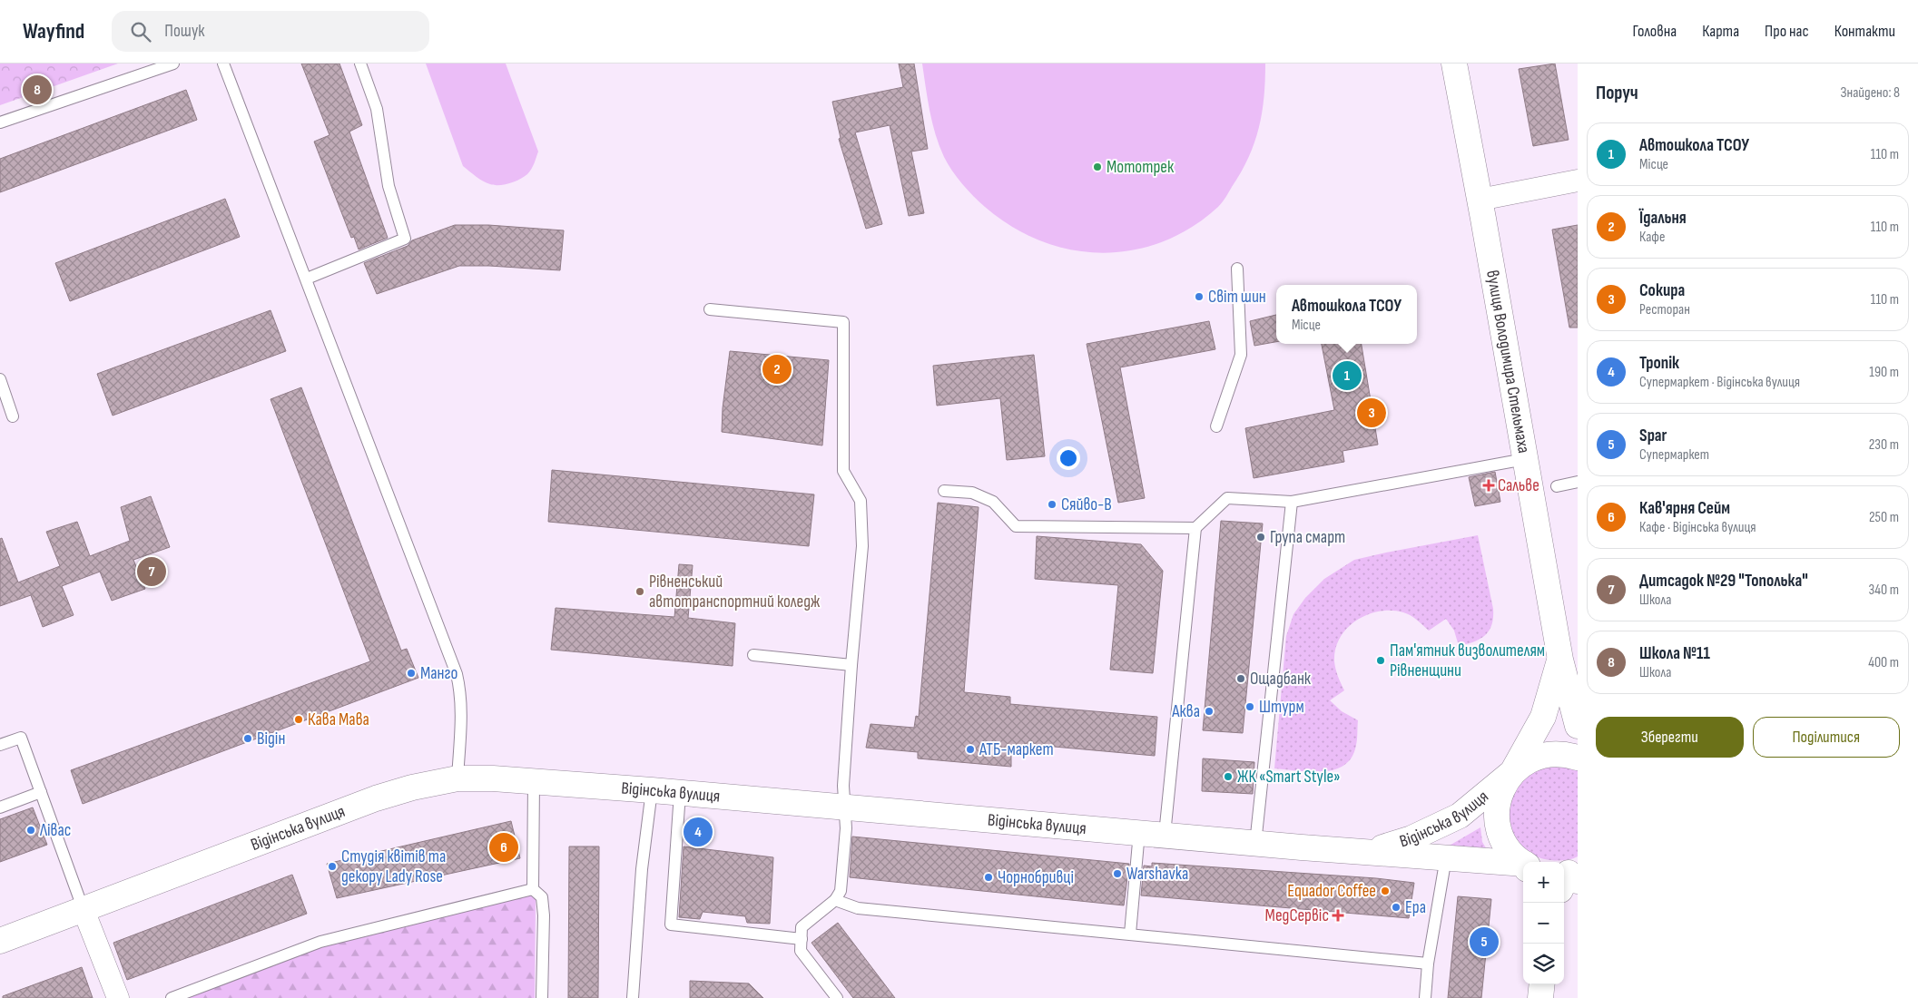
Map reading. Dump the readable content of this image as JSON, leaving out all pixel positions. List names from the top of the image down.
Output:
{
  "streets": {
    "main road": ["вулиця Володимира Стельмаха", "Відінська вулиця"]
  },
  "crossings": [
    ["вулиця Володимира Стельмаха", "Відінська вулиця"]
  ],
  "places": {
    "other": [
      "Мототрек",
      "Світ шин",
      "Сяйво-В",
      "Група смарт",
      "Рівненський автотранспортний коледж",
      "Пам'ятник визволителям Рівненщини",
      "Манго",
      "Ощадбанк",
      "Штурм",
      "Аква",
      "Кава Мава",
      "Відін",
      "АТБ-маркет",
      "ЖК «Smart Style»",
      "Лівас",
      "Студія квітів та декору Lady Rose",
      "Warshavka",
      "Чорнобривці",
      "Equador Coffee",
      "Ера"
    ],
    "health": ["Сальве", "МедСервіс"]
  },
  "page": {
    "header": "Wayfind",
    "search": "Пошук",
    "nav": [
      "Головна",
      "Карта",
      "Про нас",
      "Контакти"
    ],
    "heading": ["Поруч", "Знайдено: 8"],
    "pins": [
      "8",
      "2",
      "1",
      "3",
      "7",
      "4",
      "6",
      "5"
    ],
    "list": [
      {
        "mark": "1",
        "name": "Автошкола ТСОУ",
        "note": "Місце",
        "value": "110 m"
      },
      {
        "mark": "2",
        "name": "Їдальня",
        "note": "Кафе",
        "value": "110 m"
      },
      {
        "mark": "3",
        "name": "Сокира",
        "note": "Ресторан",
        "value": "110 m"
      },
      {
        "mark": "4",
        "name": "Тропік",
        "note": "Супермаркет · Відінська вулиця",
        "value": "190 m"
      },
      {
        "mark": "5",
        "name": "Spar",
        "note": "Супермаркет",
        "value": "230 m"
      },
      {
        "mark": "6",
        "name": "Кав'ярня Сейм",
        "note": "Кафе · Відінська вулиця",
        "value": "250 m"
      },
      {
        "mark": "7",
        "name": "Дитсадок №29 \"Тополька\"",
        "note": "Школа",
        "value": "340 m"
      },
      {
        "mark": "8",
        "name": "Школа №11",
        "note": "Школа",
        "value": "400 m"
      }
    ],
    "popup": ["Автошкола ТСОУ", "Місце"],
    "buttons": ["Зберегти", "Поділитися"],
    "map_buttons": ["+", "−"]
  }
}
